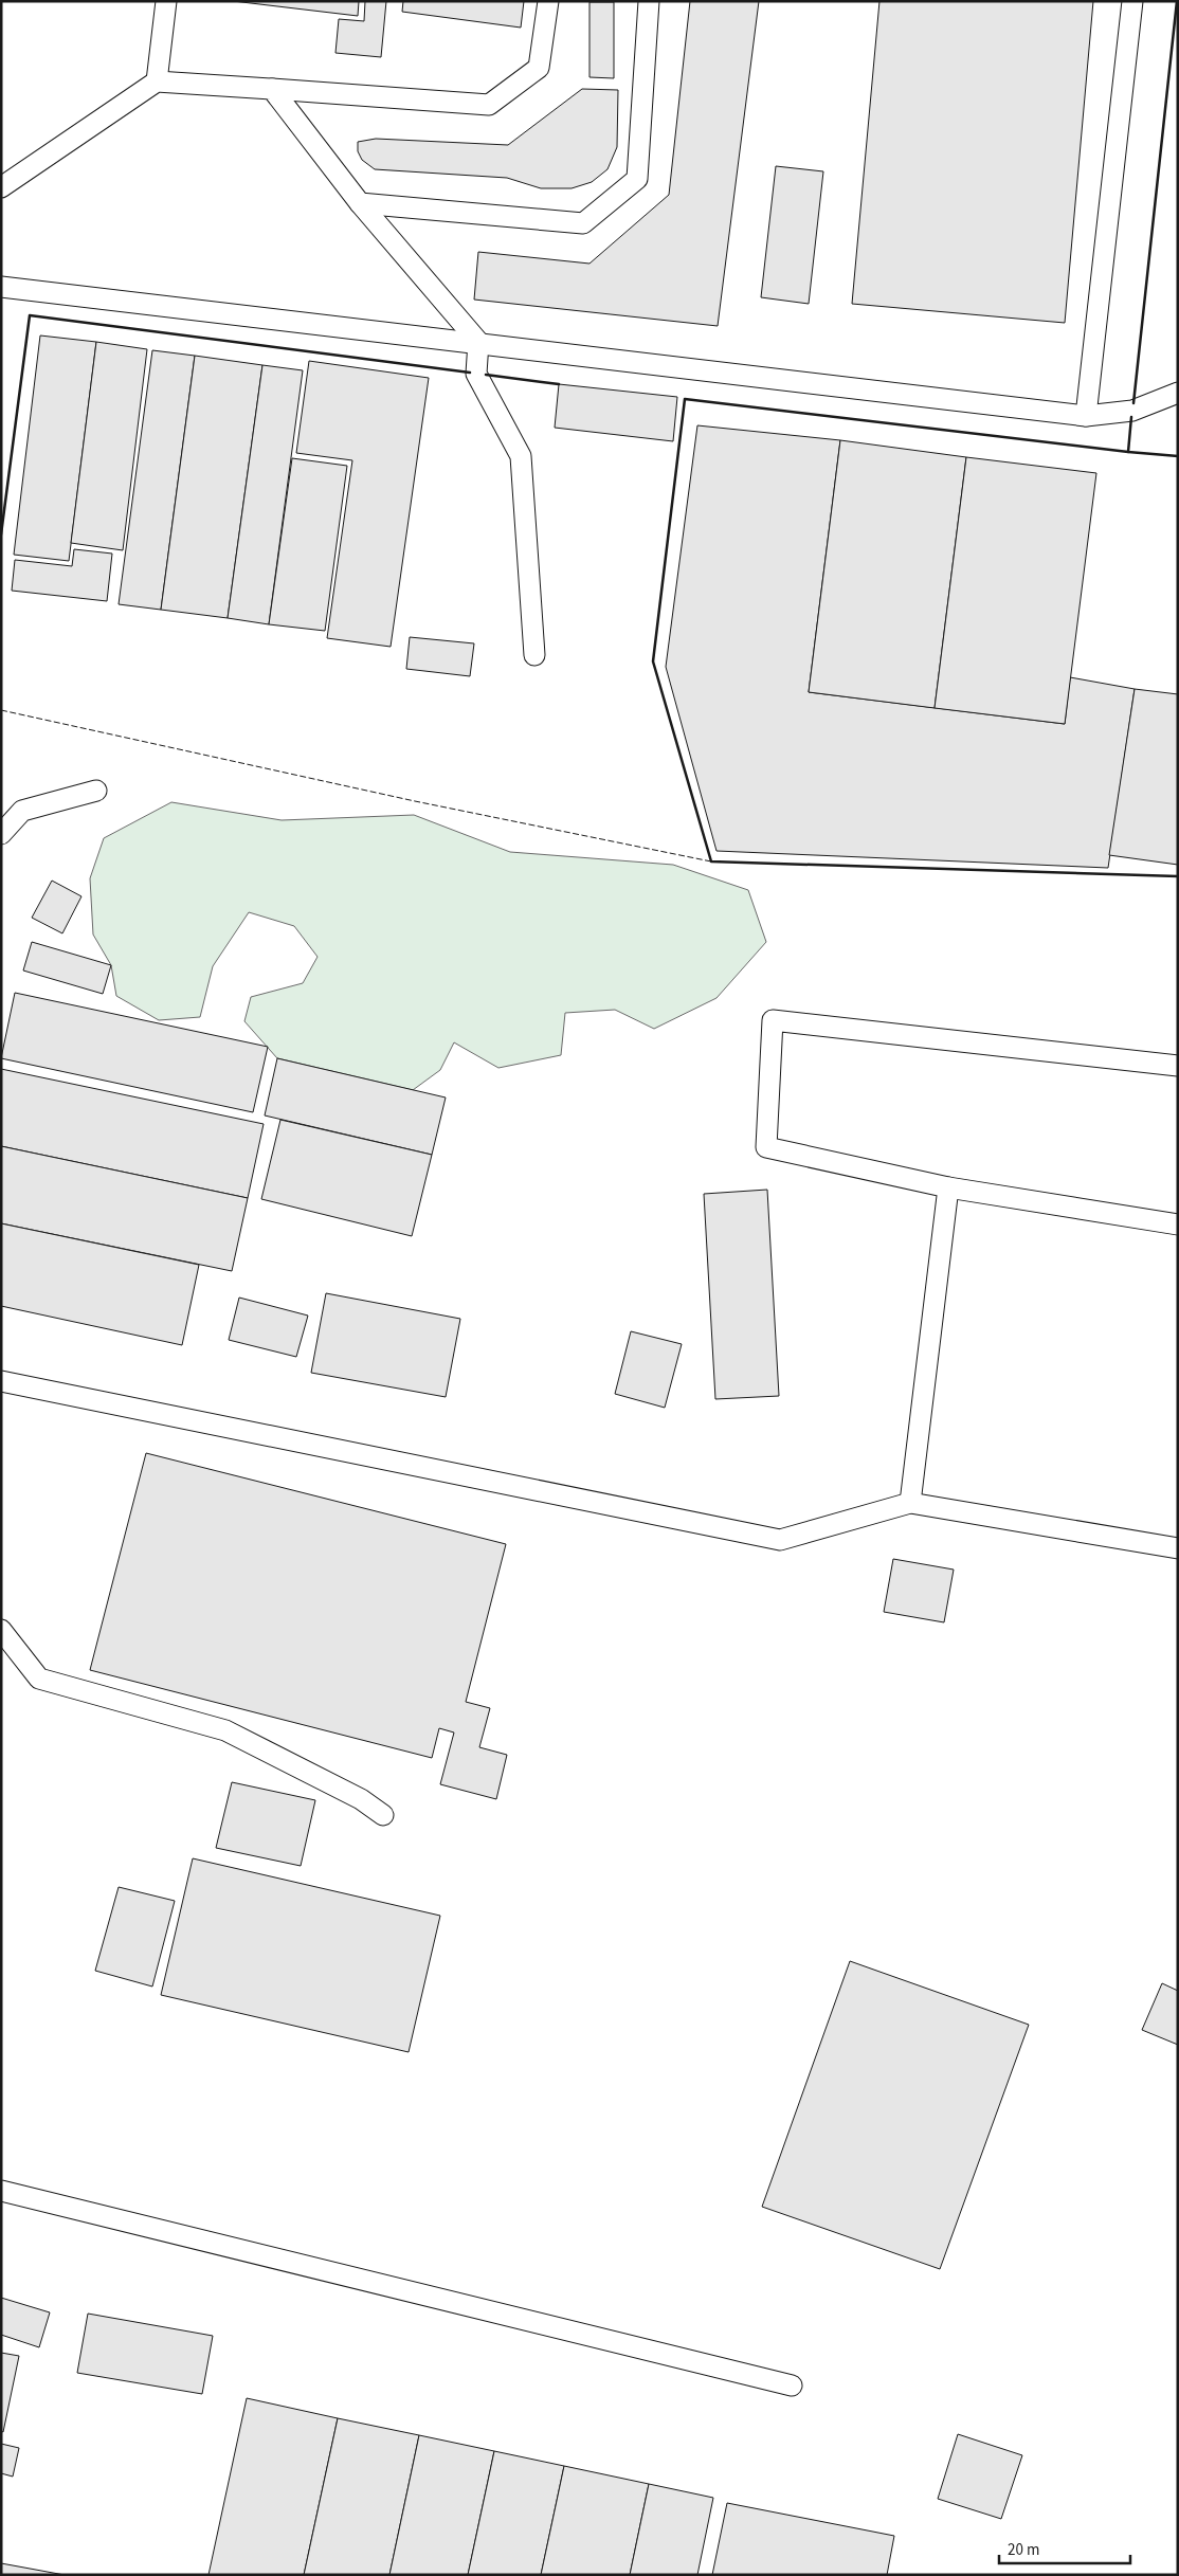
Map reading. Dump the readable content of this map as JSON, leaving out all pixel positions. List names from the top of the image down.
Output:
{
  "scale_bar": "20 m"
}
